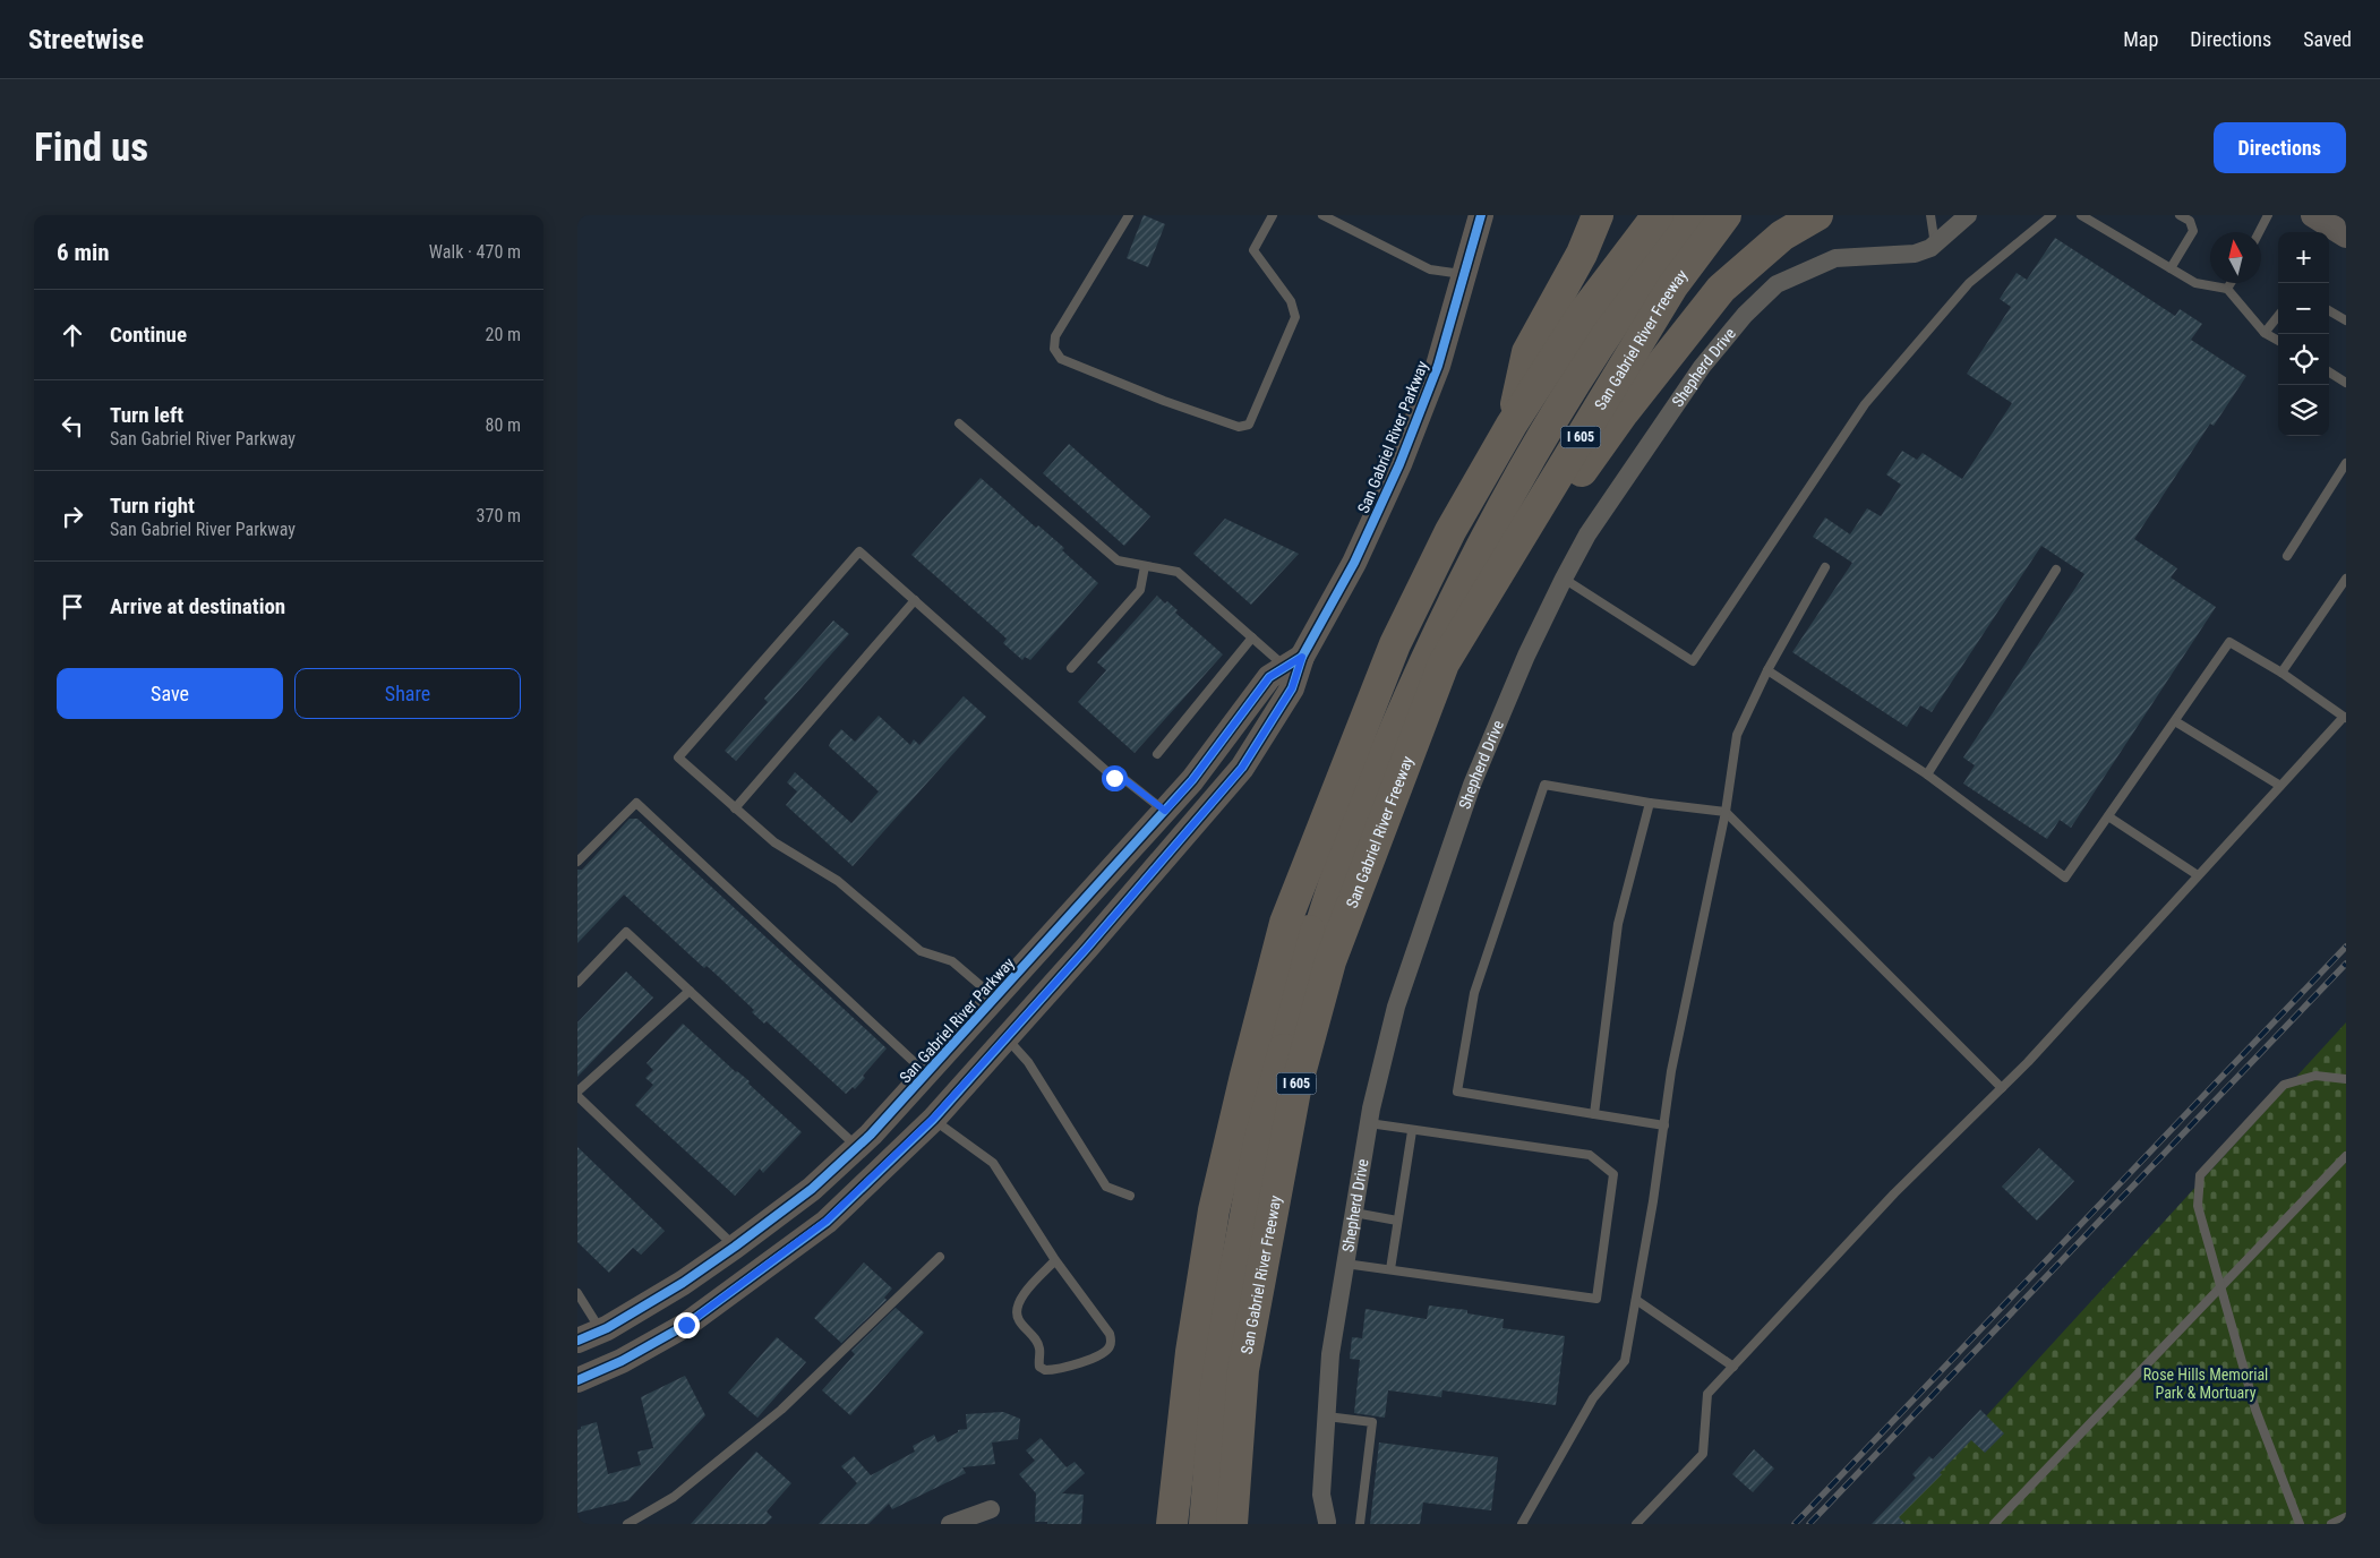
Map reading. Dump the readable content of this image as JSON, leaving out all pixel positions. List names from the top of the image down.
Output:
{
  "streets": {
    "highway": ["San Gabriel River Freeway", "I 605"],
    "main road": ["San Gabriel River Parkway"],
    "street": ["Shepherd Drive"]
  },
  "parks": ["Rose Hills Memorial Park & Mortuary"],
  "north": "top",
  "page": {
    "header": "Streetwise",
    "nav": ["Map", "Directions", "Saved"],
    "buttons": [
      "Directions",
      ["Save", "Share"]
    ],
    "title": "Find us",
    "heading": ["6 min", "Walk · 470 m"],
    "map_buttons": ["+", "−"],
    "list": [
      ["Continue", "20 m"],
      ["Turn left", "San Gabriel River Parkway", "80 m"],
      ["Turn right", "San Gabriel River Parkway", "370 m"],
      "Arrive at destination"
    ]
  }
}
